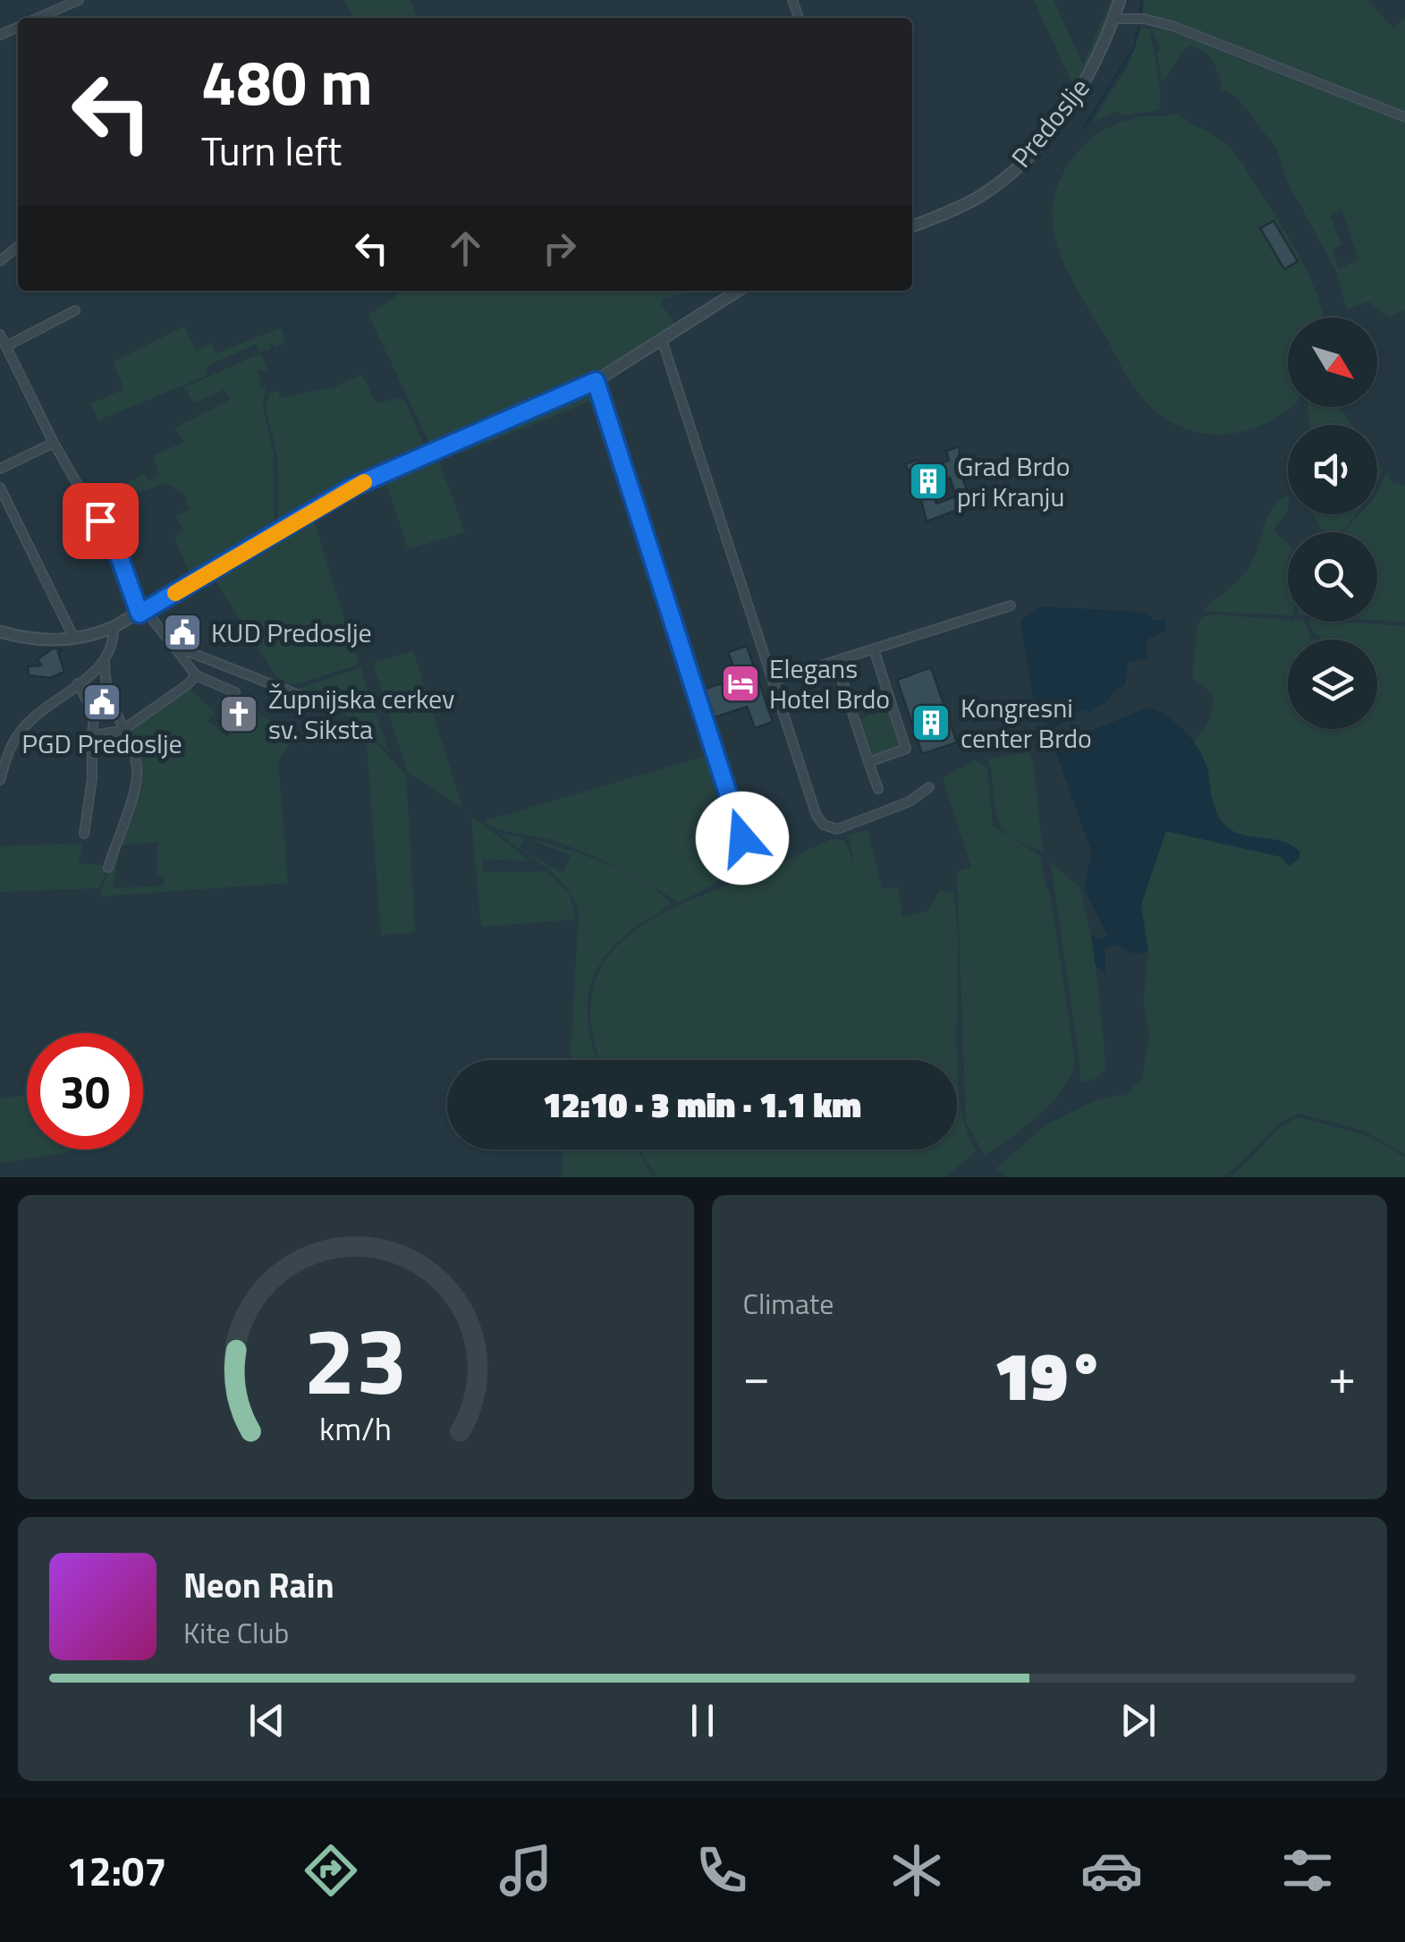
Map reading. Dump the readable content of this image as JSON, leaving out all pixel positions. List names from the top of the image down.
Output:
{
  "streets": {
    "street": ["Predoslje"]
  },
  "places": {
    "building": ["Grad Brdo pri Kranju", "Kongresni center Brdo"],
    "public building": ["KUD Predoslje", "PGD Predoslje"],
    "hotel": ["Elegans Hotel Brdo"],
    "church": ["Župnijska cerkev sv. Siksta"]
  },
  "north": "bottom right",
  "page": {
    "turn": ["480 m", "Turn left"],
    "limit": "30",
    "trip": "12:10 · 3 min · 1.1 km",
    "tile": "Climate",
    "heat": ["−", "19°", "+"],
    "song": ["Neon Rain", "Kite Club"],
    "tabs": "12:07",
    "gauge": ["23", "km/h"]
  }
}
